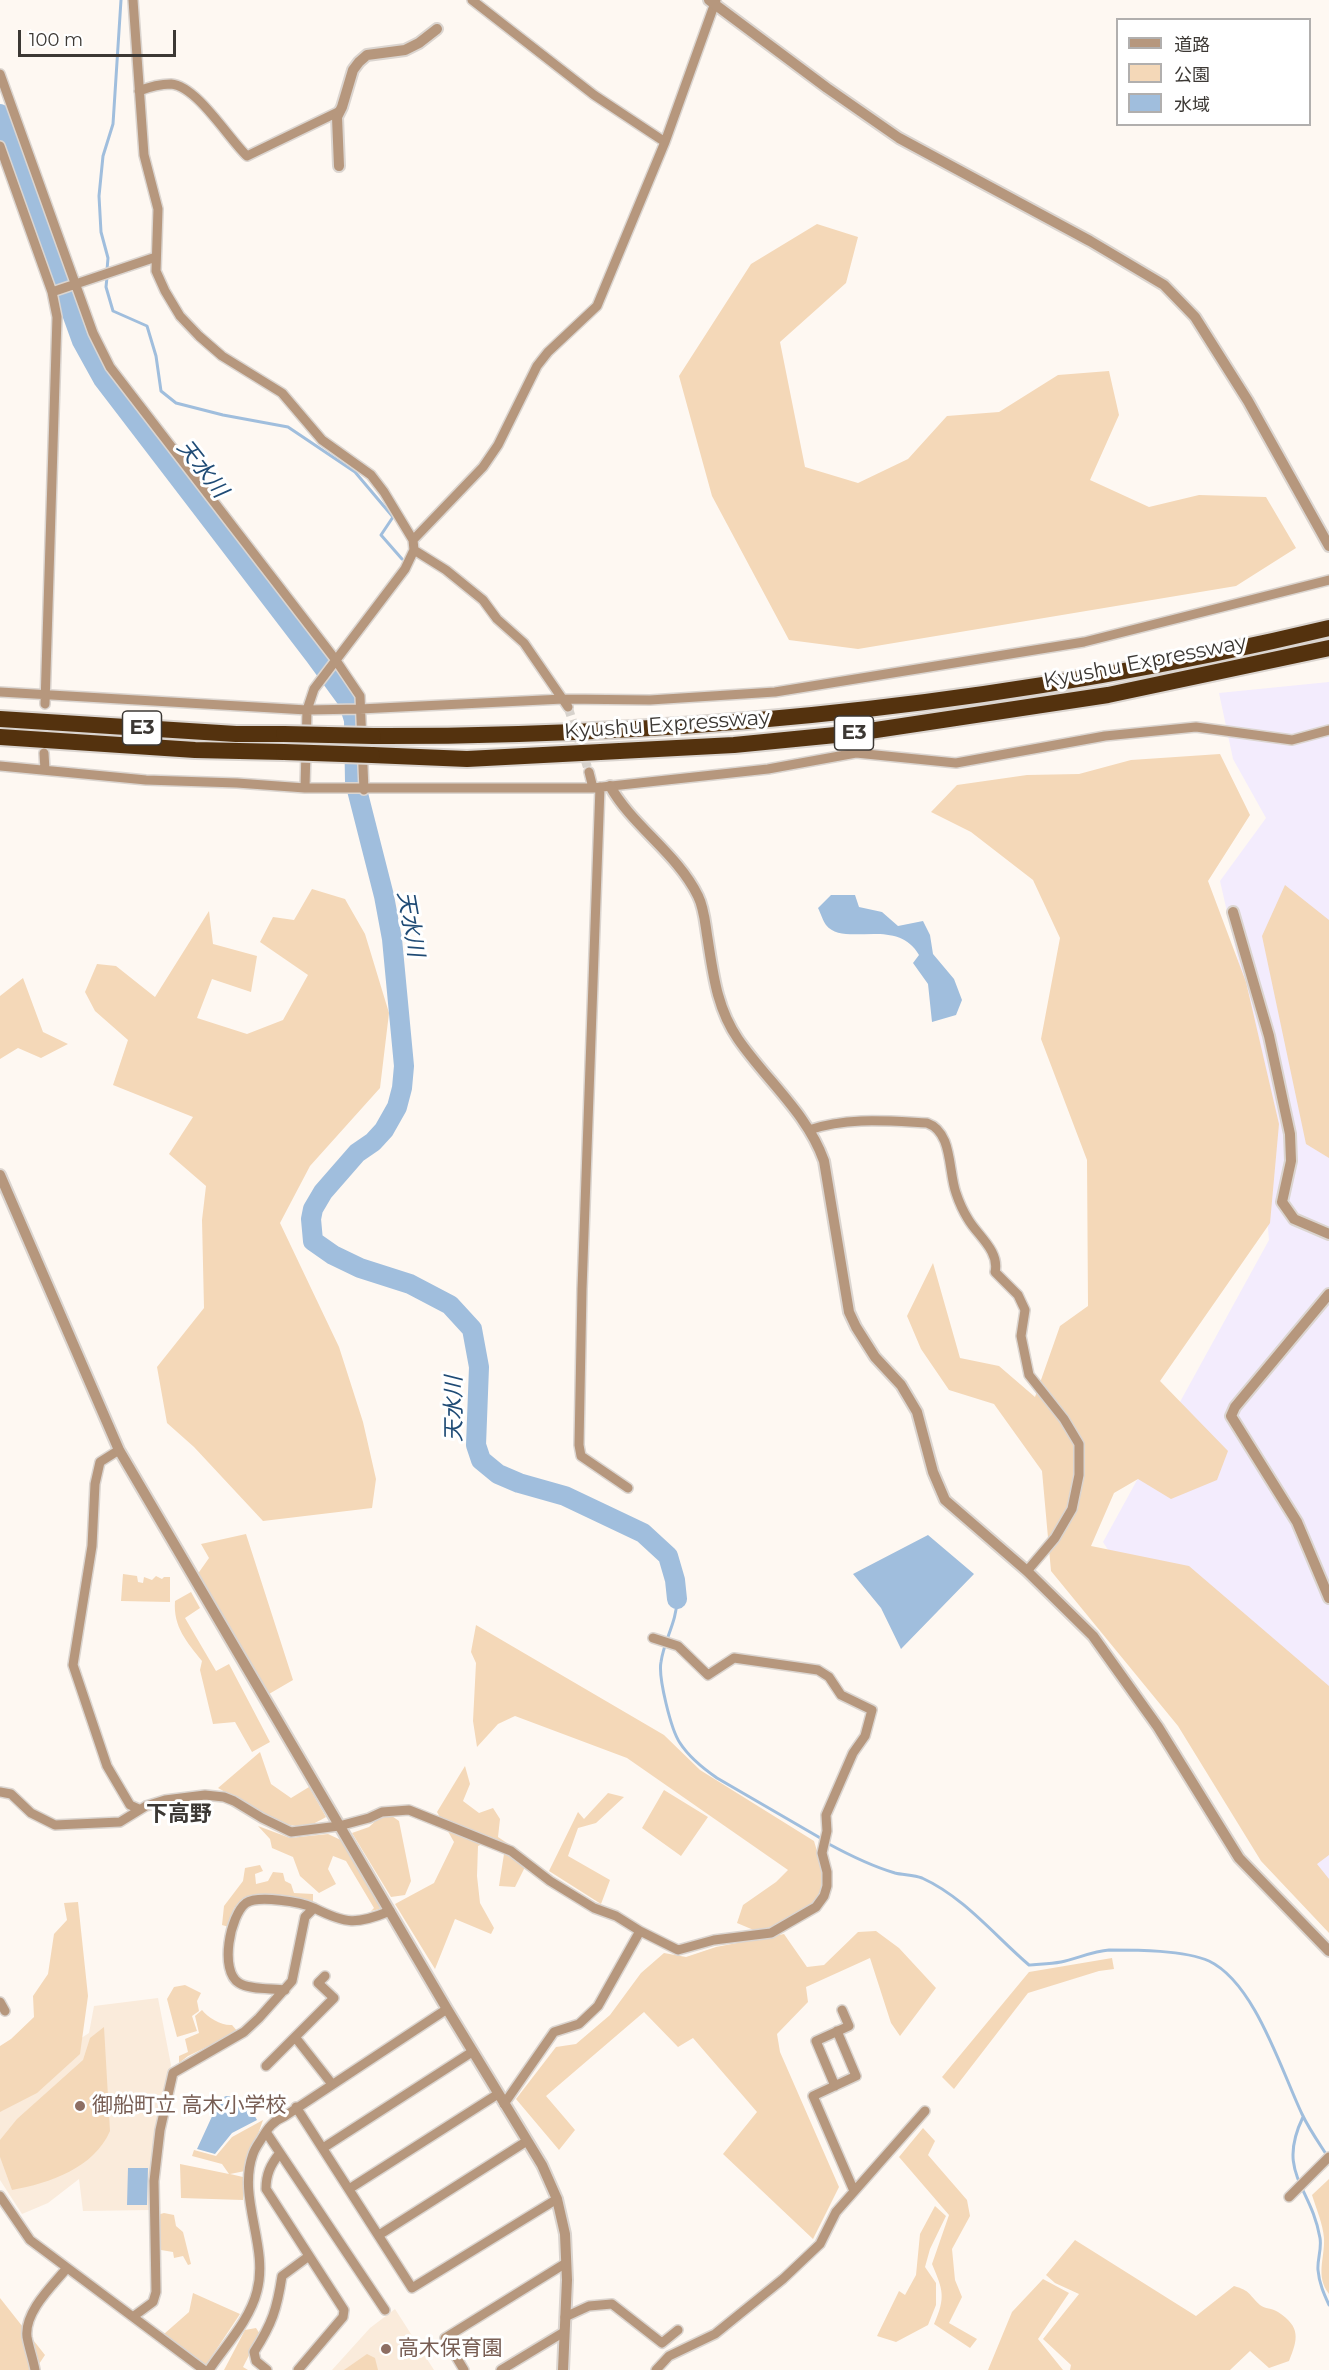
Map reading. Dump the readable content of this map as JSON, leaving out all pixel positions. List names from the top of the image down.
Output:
{
  "streets": {
    "highway": ["Kyushu Expressway", "E3"]
  },
  "districts": ["下高野"],
  "water": ["天水川"],
  "places": ["御船町立 高木小学校", "高木保育園"],
  "legend": ["道路", "公園", "水域"],
  "scale_bar": "100 m"
}
